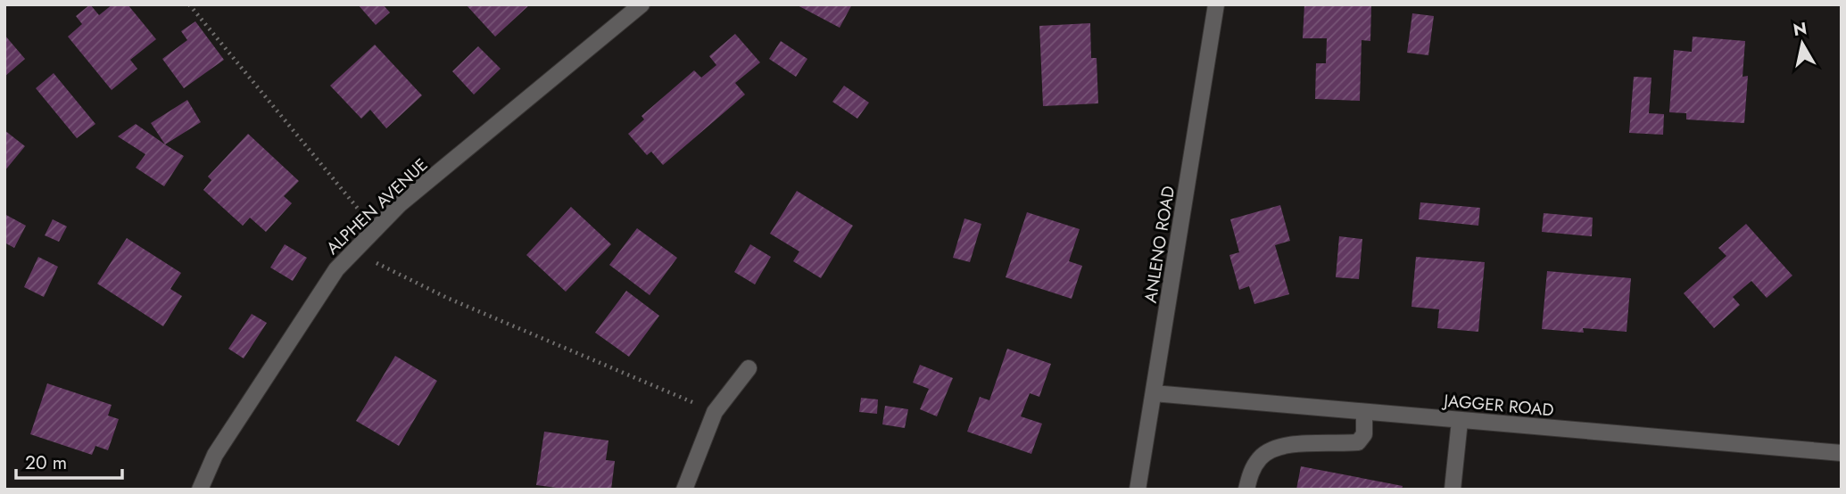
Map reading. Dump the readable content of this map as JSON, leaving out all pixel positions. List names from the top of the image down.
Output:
{
  "streets": {
    "street": ["ALPHEN AVENUE", "ANLENO ROAD", "JAGGER ROAD"]
  },
  "crossings": [
    ["ANLENO ROAD", "JAGGER ROAD"]
  ],
  "scale_bar": "20 m",
  "north": "top"
}
